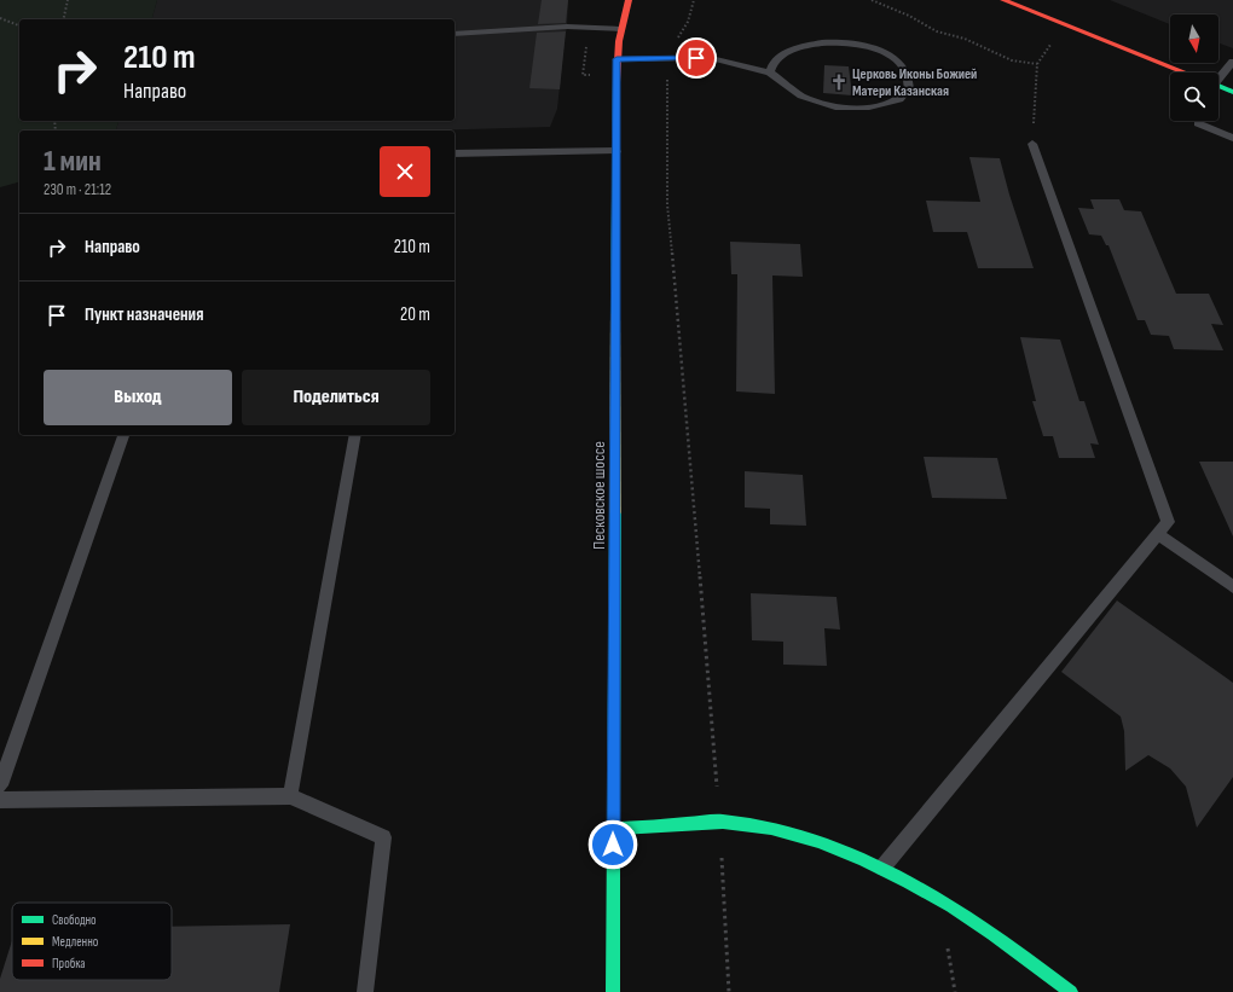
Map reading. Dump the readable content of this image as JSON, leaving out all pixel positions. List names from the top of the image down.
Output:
{
  "streets": {
    "street": ["Песковское шоссе"]
  },
  "places": {
    "church": ["Церковь Иконы Божией Матери Казанская"]
  },
  "legend": ["Свободно", "Медленно", "Пробка"],
  "north": "bottom",
  "page": {
    "turn": ["210 m", "Направо"],
    "heading": ["1 мин", "230 m · 21:12"],
    "list": [
      {
        "name": "Направо",
        "value": "210 m"
      },
      {
        "name": "Пункт назначения",
        "value": "20 m"
      }
    ],
    "buttons": ["Выход", "Поделиться"]
  }
}
